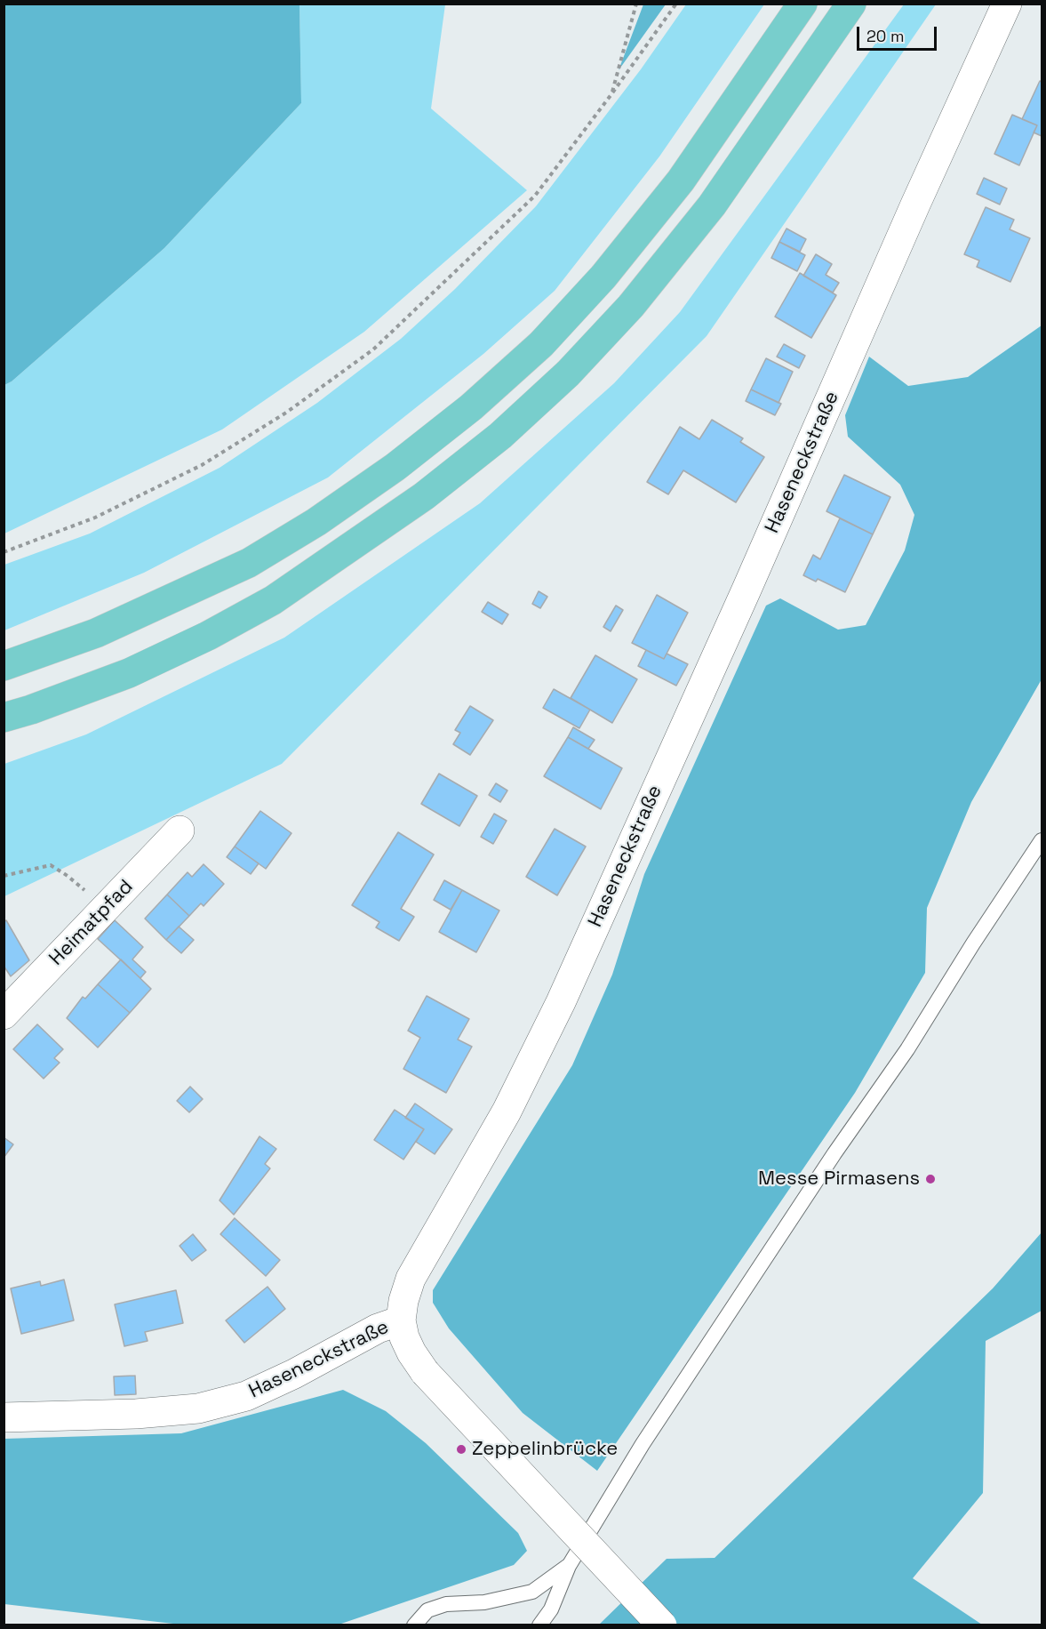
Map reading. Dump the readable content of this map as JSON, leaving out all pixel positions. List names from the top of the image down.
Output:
{
  "streets": {
    "street": ["Haseneckstraße", "Heimatpfad"]
  },
  "places": ["Messe Pirmasens", "Zeppelinbrücke"],
  "scale_bar": "20 m"
}
